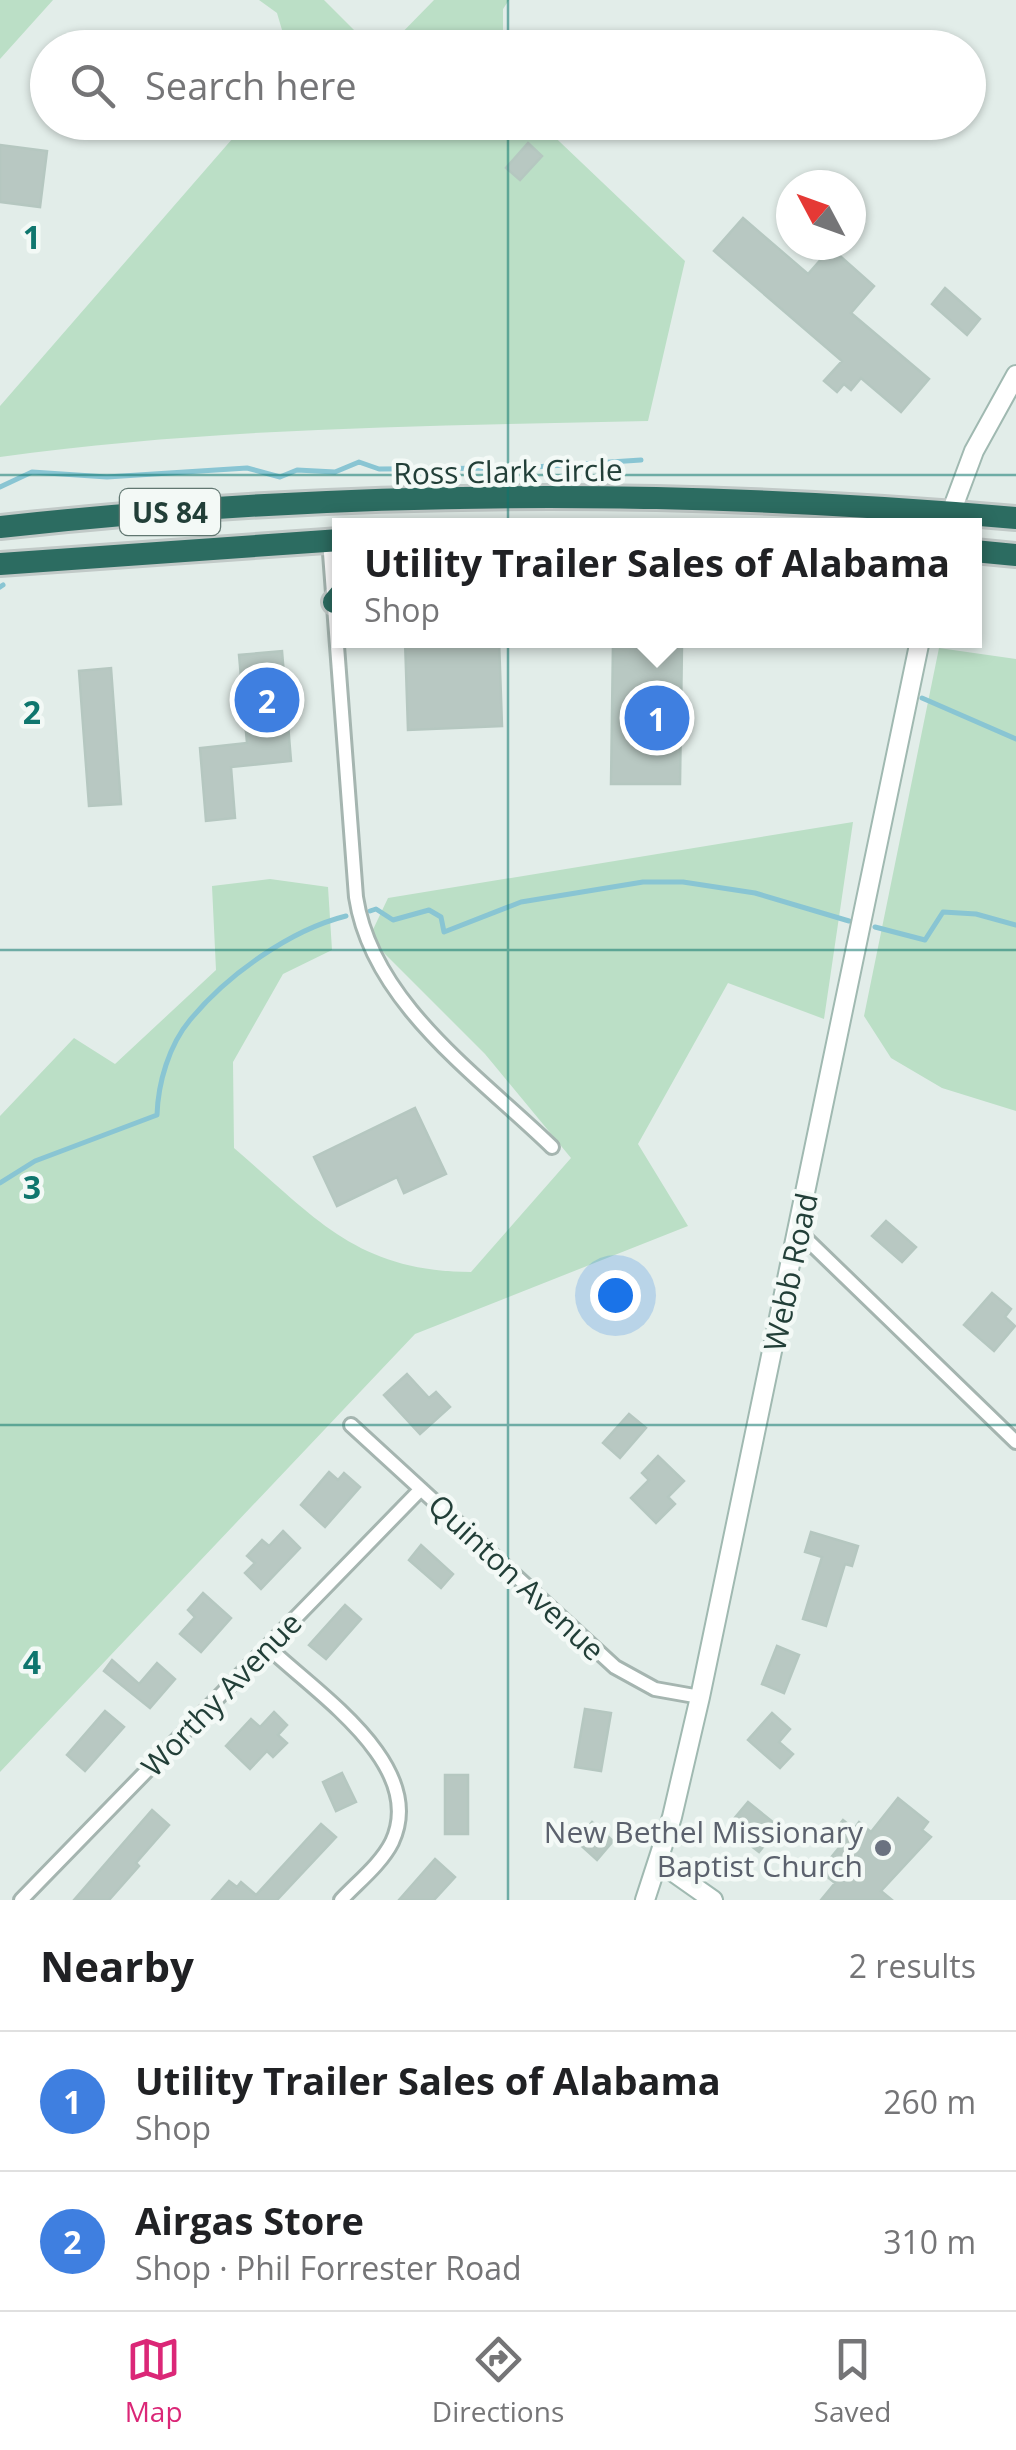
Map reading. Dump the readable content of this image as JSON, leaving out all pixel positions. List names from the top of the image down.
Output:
{
  "streets": {
    "highway": ["Ross Clark Circle", "US 84"],
    "street": ["Webb Road", "Quinton Avenue", "Worthy Avenue"]
  },
  "crossings": [
    ["Webb Road", "Quinton Avenue"],
    ["Quinton Avenue", "Worthy Avenue"]
  ],
  "places": ["New Bethel Missionary Baptist Church"],
  "north": "top left",
  "page": {
    "search": "Search here",
    "popup": ["Utility Trailer Sales of Alabama", "Shop"],
    "pins": ["2", "1"],
    "heading": ["Nearby", "2 results"],
    "list": [
      {
        "mark": "1",
        "name": "Utility Trailer Sales of Alabama",
        "note": "Shop",
        "value": "260 m"
      },
      {
        "mark": "2",
        "name": "Airgas Store",
        "note": "Shop · Phil Forrester Road",
        "value": "310 m"
      }
    ],
    "nav": ["Map", "Directions", "Saved"]
  },
  "grid": {
    "rows": [
      "1",
      "2",
      "3",
      "4"
    ]
  }
}
